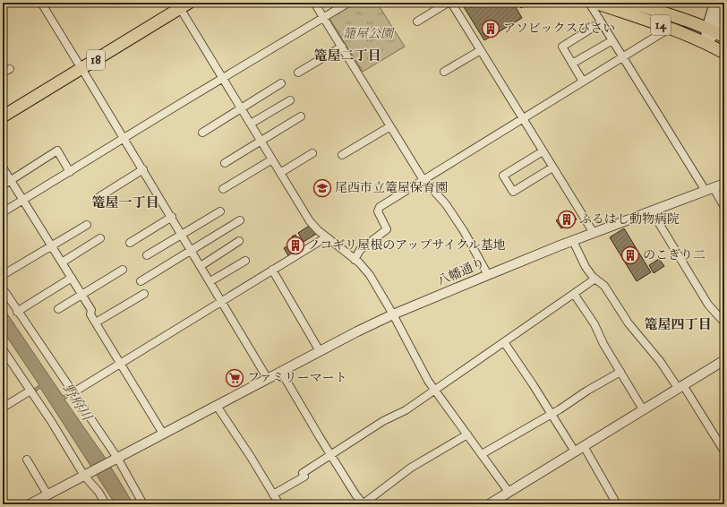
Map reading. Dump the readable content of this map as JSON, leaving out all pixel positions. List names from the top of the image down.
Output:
{
  "streets": {
    "main road": ["14", "18"],
    "street": ["八幡通り"]
  },
  "districts": ["篭屋二丁目", "篭屋一丁目", "篭屋四丁目"],
  "water": ["野府川"],
  "parks": ["籠屋公園"],
  "places": {
    "building": [
      "アソビックスびさい",
      "ふるはし動物病院",
      "ノコギリ屋根のアップサイクル基地",
      "のこぎり二"
    ],
    "school or university": ["尾西市立篭屋保育園"],
    "supermarket": ["ファミリーマート"]
  }
}
